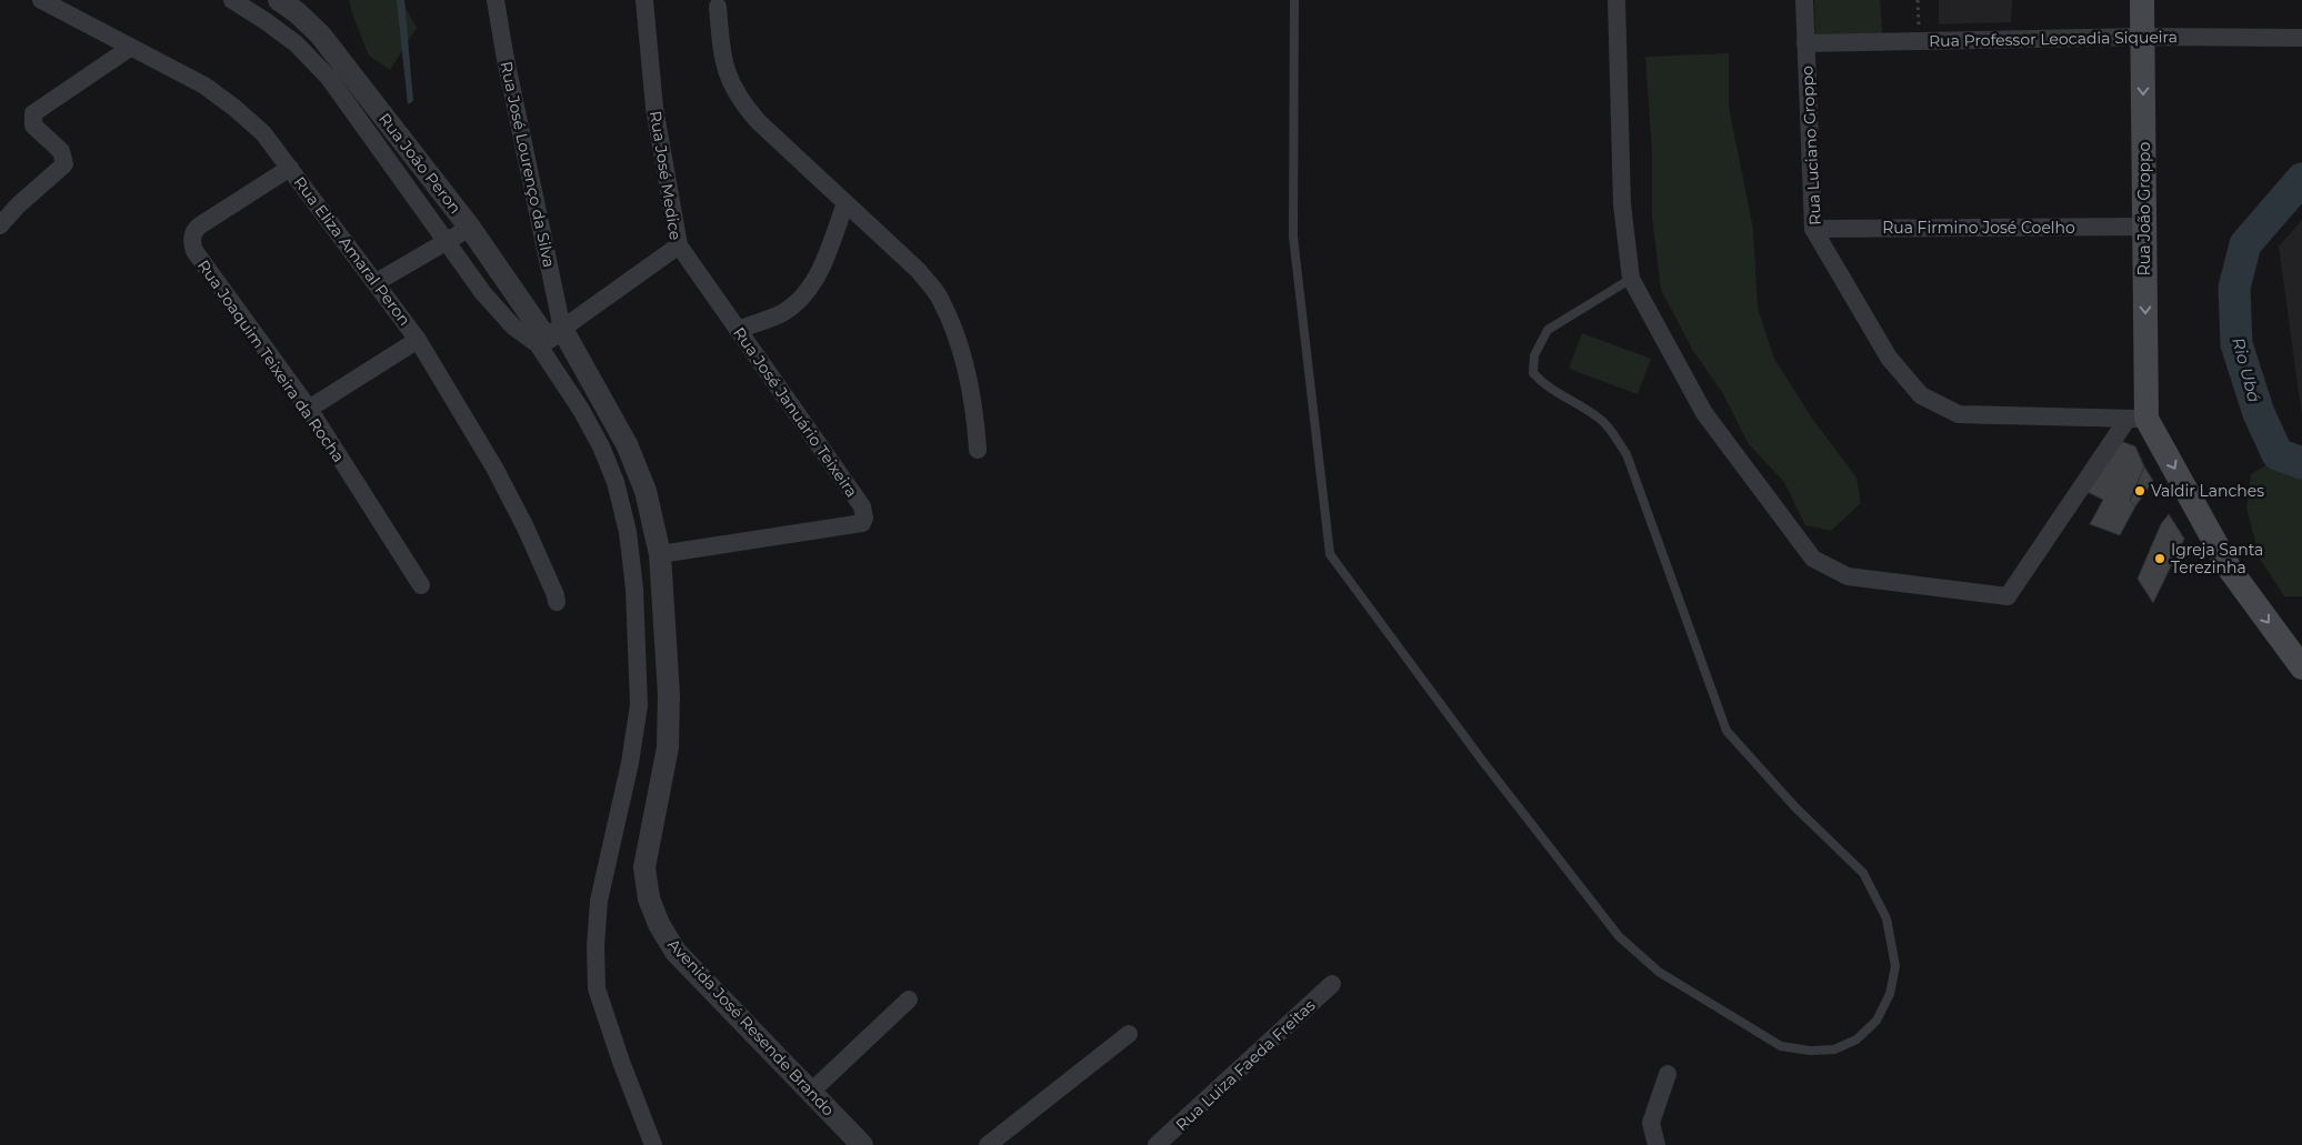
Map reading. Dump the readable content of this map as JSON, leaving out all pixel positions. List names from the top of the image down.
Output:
{
  "streets": {
    "main road": ["Rua João Groppo"],
    "street": [
      "Rua Professor Leocadia Siqueira",
      "Rua Luciano Groppo",
      "Rua João Peron",
      "Rua José Lourenço da Silva",
      "Rua José Medice",
      "Rua Firmino José Coelho",
      "Rua Eliza Amaral Peron",
      "Rua Joaquim Teixeira da Rocha",
      "Rua José Januário Teixeira",
      "Avenida José Resende Brando",
      "Rua Luiza Faeda Freitas"
    ]
  },
  "crossings": [
    ["Rua Professor Leocadia Siqueira", "Rua Luciano Groppo"],
    ["Rua Professor Leocadia Siqueira", "Rua João Groppo"],
    ["Rua Luciano Groppo", "Rua João Groppo"],
    ["Rua Luciano Groppo", "Rua Firmino José Coelho"],
    ["Rua João Peron", "Rua José Lourenço da Silva"],
    ["Rua João Peron", "Rua José Medice"],
    ["Rua João Peron", "Avenida José Resende Brando"],
    ["Rua José Lourenço da Silva", "Rua José Medice"],
    ["Rua José Lourenço da Silva", "Avenida José Resende Brando"],
    ["Rua José Medice", "Rua José Januário Teixeira"],
    ["Rua José Medice", "Avenida José Resende Brando"],
    ["Rua João Groppo", "Rua Firmino José Coelho"],
    ["Rua Eliza Amaral Peron", "Rua Joaquim Teixeira da Rocha"],
    ["Rua José Januário Teixeira", "Avenida José Resende Brando"]
  ],
  "one_way": ["Rua João Groppo"],
  "water": ["Rio Ubá"],
  "places": ["Valdir Lanches", "Igreja Santa Terezinha"]
}
